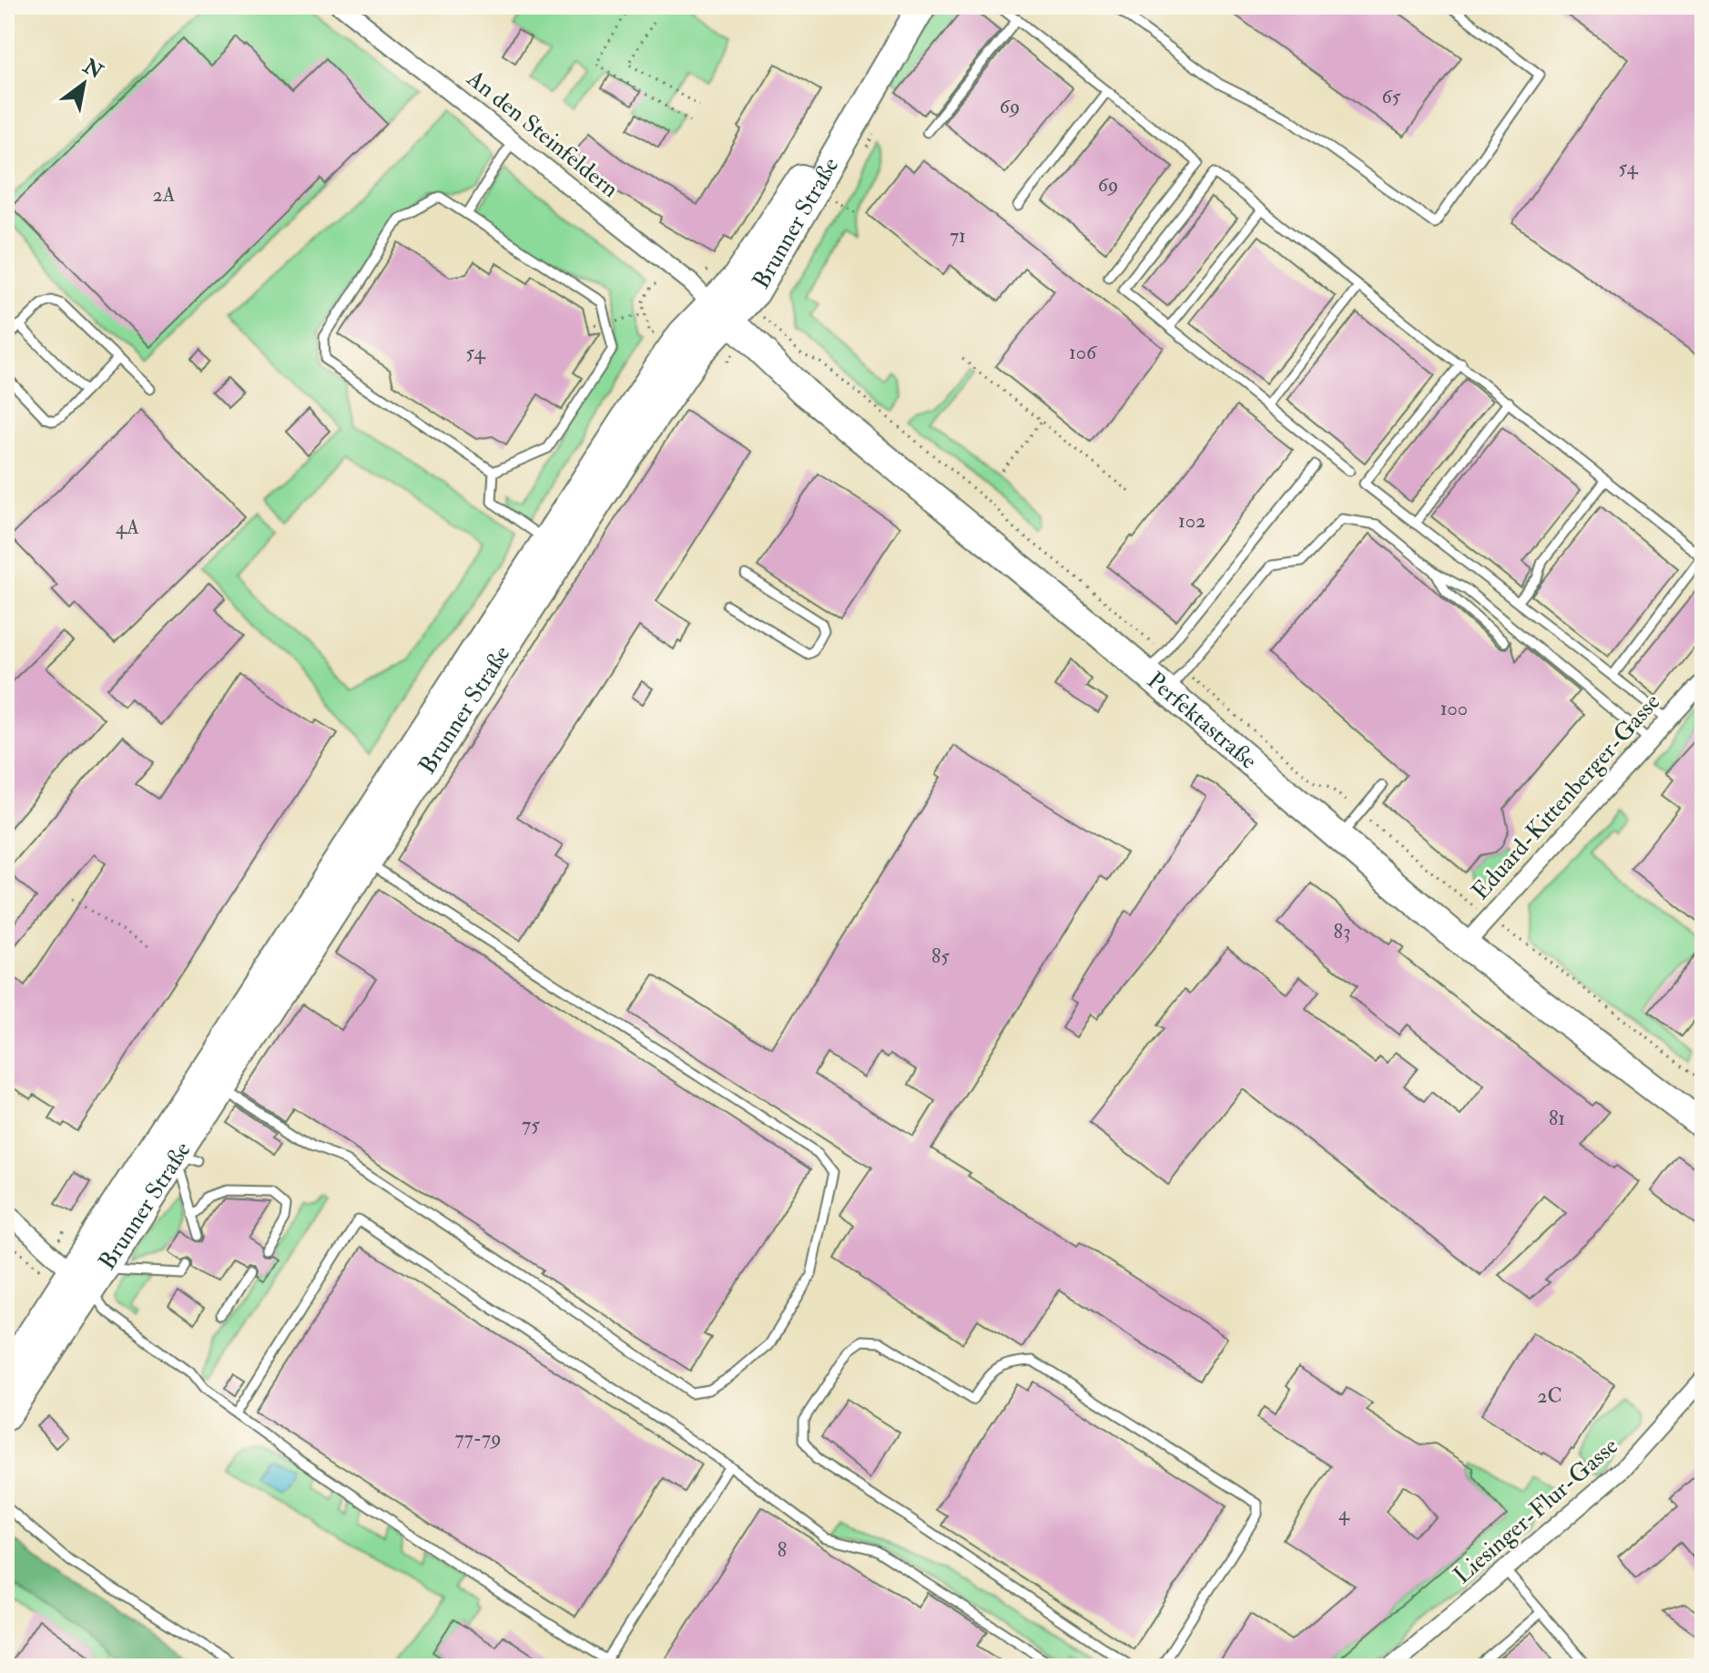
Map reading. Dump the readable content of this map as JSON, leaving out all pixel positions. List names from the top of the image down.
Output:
{
  "streets": {
    "main road": ["Brunner Straße", "Perfektastraße"],
    "street": ["An den Steinfeldern", "Eduard-Kittenberger-Gasse", "Liesinger-Flur-Gasse"]
  },
  "crossings": [
    ["An den Steinfeldern", "Brunner Straße"],
    ["An den Steinfeldern", "Perfektastraße"],
    ["Brunner Straße", "Perfektastraße"],
    ["Perfektastraße", "Eduard-Kittenberger-Gasse"]
  ],
  "house_numbers": [
    "65",
    "69",
    "54",
    "69",
    "2A",
    "71",
    "54",
    "106",
    "102",
    "4A",
    "100",
    "83",
    "85",
    "81",
    "75",
    "2C",
    "77-79",
    "4",
    "8"
  ],
  "north": "top right"
}
